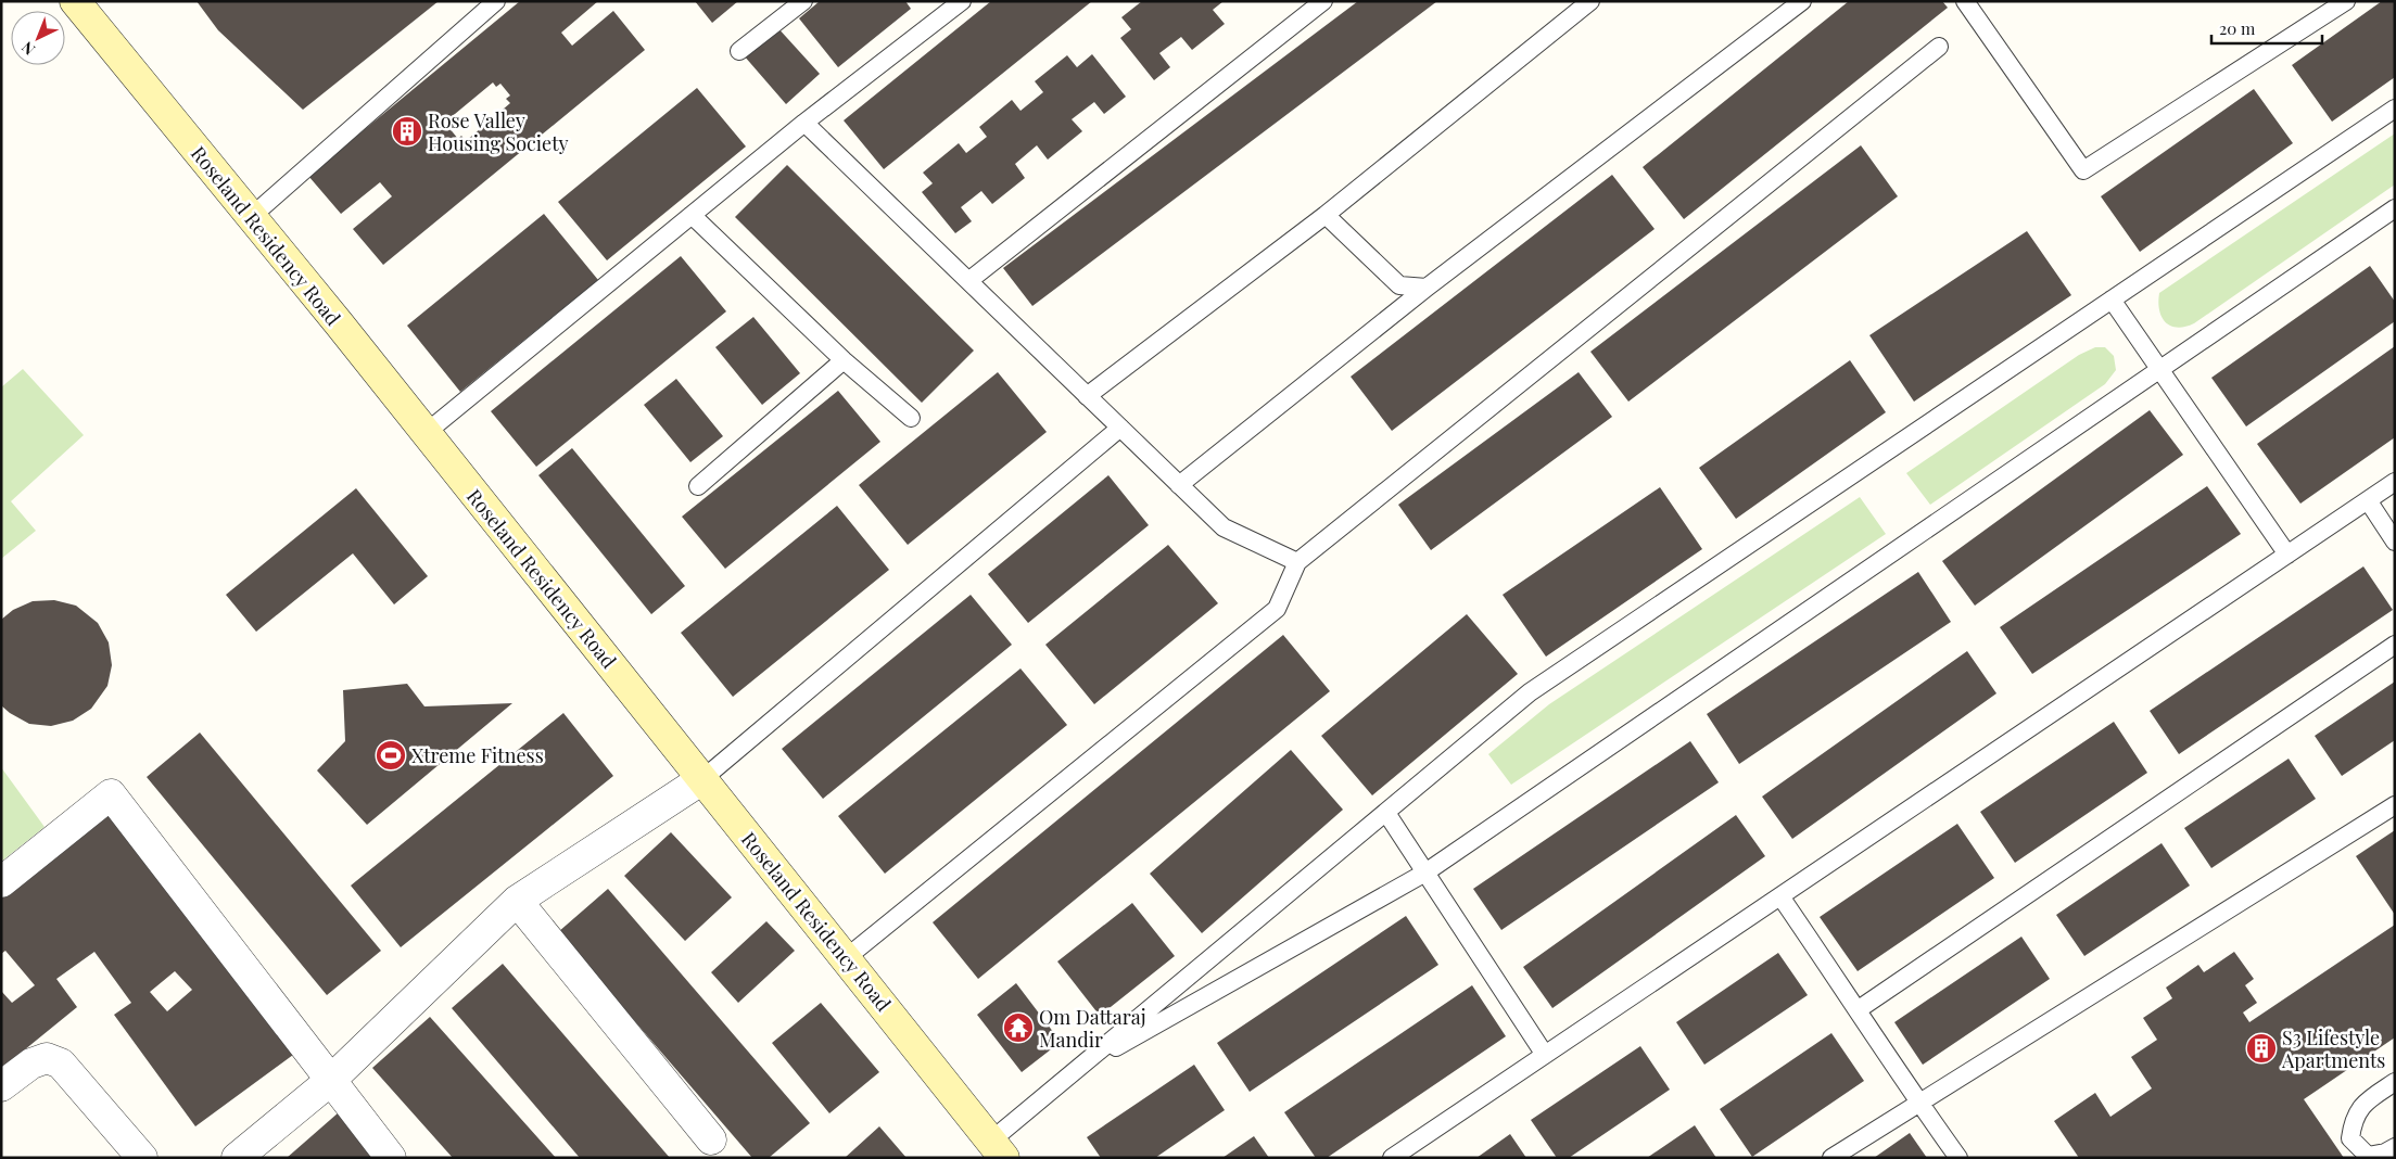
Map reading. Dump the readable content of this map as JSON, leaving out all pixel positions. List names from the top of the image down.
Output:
{
  "streets": {
    "street": ["Roseland Residency Road"]
  },
  "places": {
    "building": ["Rose Valley Housing Society", "S3 Lifestyle Apartments"],
    "sports": ["Xtreme Fitness"],
    "temple": ["Om Dattaraj Mandir"]
  },
  "scale_bar": "20 m",
  "north": "bottom left"
}
